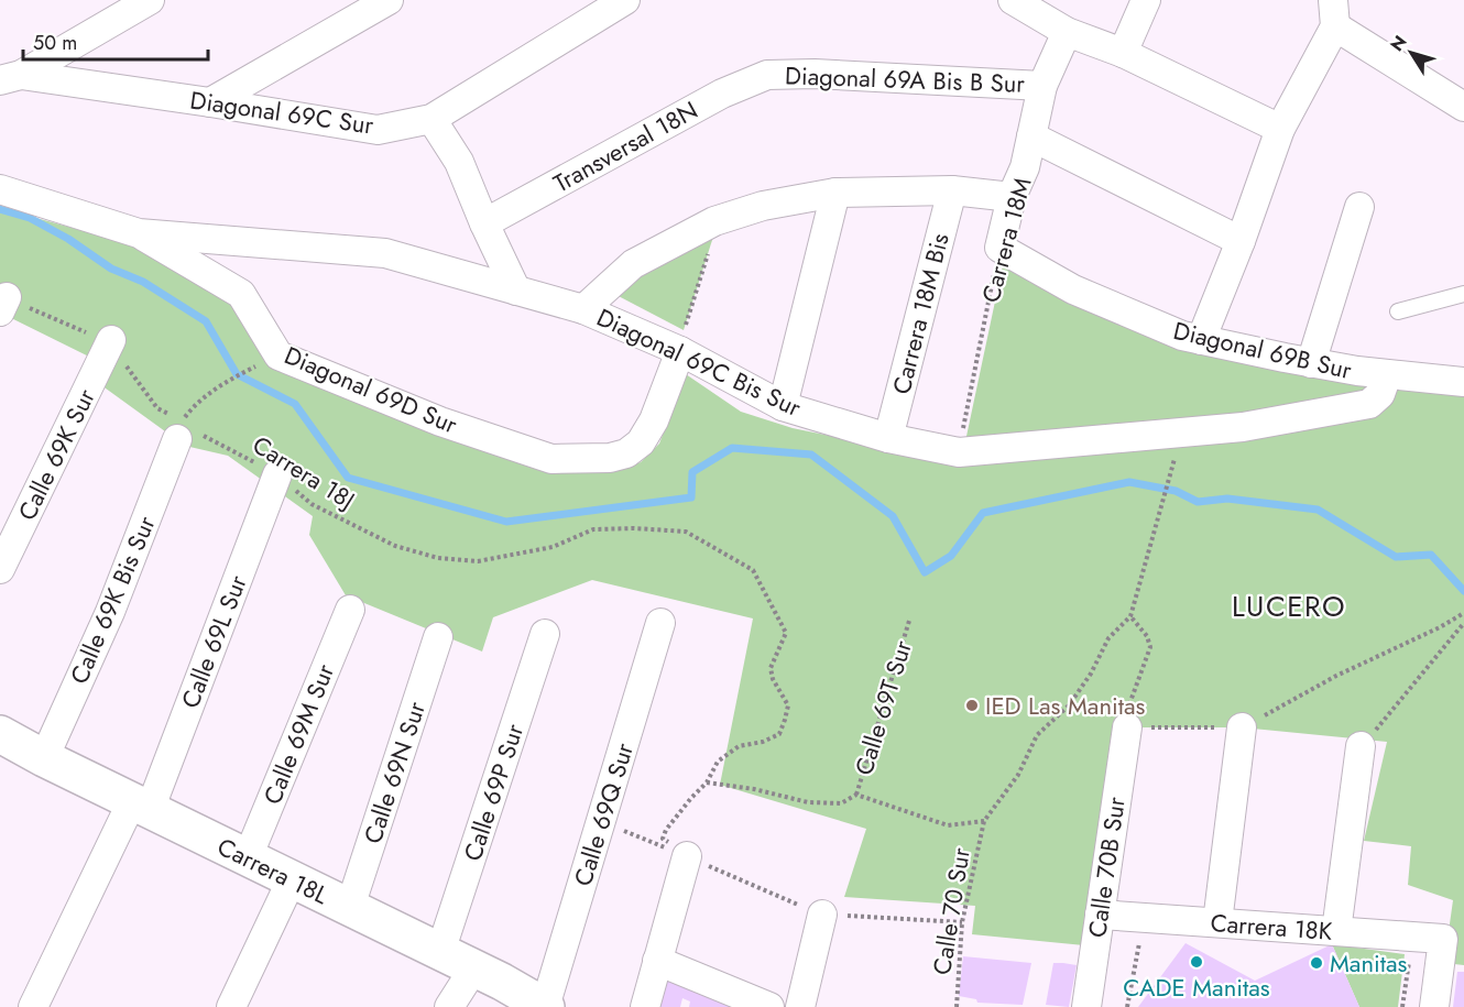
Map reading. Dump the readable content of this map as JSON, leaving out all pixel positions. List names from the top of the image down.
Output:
{
  "streets": {
    "street": [
      "Diagonal 69A Bis B Sur",
      "Diagonal 69C Sur",
      "Transversal 18N",
      "Carrera 18M",
      "Carrera 18M Bis",
      "Diagonal 69B Sur",
      "Diagonal 69C Bis Sur",
      "Diagonal 69D Sur",
      "Calle 69K Sur",
      "Calle 69K Bis Sur",
      "Calle 69L Sur",
      "Calle 69M Sur",
      "Calle 69N Sur",
      "Calle 69P Sur",
      "Calle 69Q Sur",
      "Calle 70B Sur",
      "Carrera 18L",
      "Carrera 18K"
    ],
    "path": ["Carrera 18J", "Calle 69T Sur", "Calle 70 Sur"]
  },
  "crossings": [
    ["Diagonal 69A Bis B Sur", "Transversal 18N"],
    ["Diagonal 69A Bis B Sur", "Carrera 18M"],
    ["Carrera 18M", "Diagonal 69B Sur"],
    ["Carrera 18M", "Diagonal 69C Bis Sur"],
    ["Carrera 18M Bis", "Diagonal 69C Bis Sur"],
    ["Diagonal 69B Sur", "Diagonal 69C Bis Sur"],
    ["Diagonal 69C Bis Sur", "Diagonal 69D Sur"],
    ["Calle 69K Sur", "Carrera 18J"],
    ["Carrera 18J", "Calle 69K Bis Sur"],
    ["Carrera 18J", "Calle 69L Sur"],
    ["Calle 69K Bis Sur", "Carrera 18L"],
    ["Calle 69L Sur", "Carrera 18L"],
    ["Calle 69M Sur", "Carrera 18L"],
    ["Calle 69N Sur", "Carrera 18L"],
    ["Calle 69P Sur", "Carrera 18L"],
    ["Calle 69Q Sur", "Carrera 18L"],
    ["Calle 70B Sur", "Carrera 18K"]
  ],
  "districts": ["LUCERO"],
  "places": ["IED Las Manitas", "CADE Manitas", "Manitas"],
  "scale_bar": "50 m",
  "north": "top left"
}
